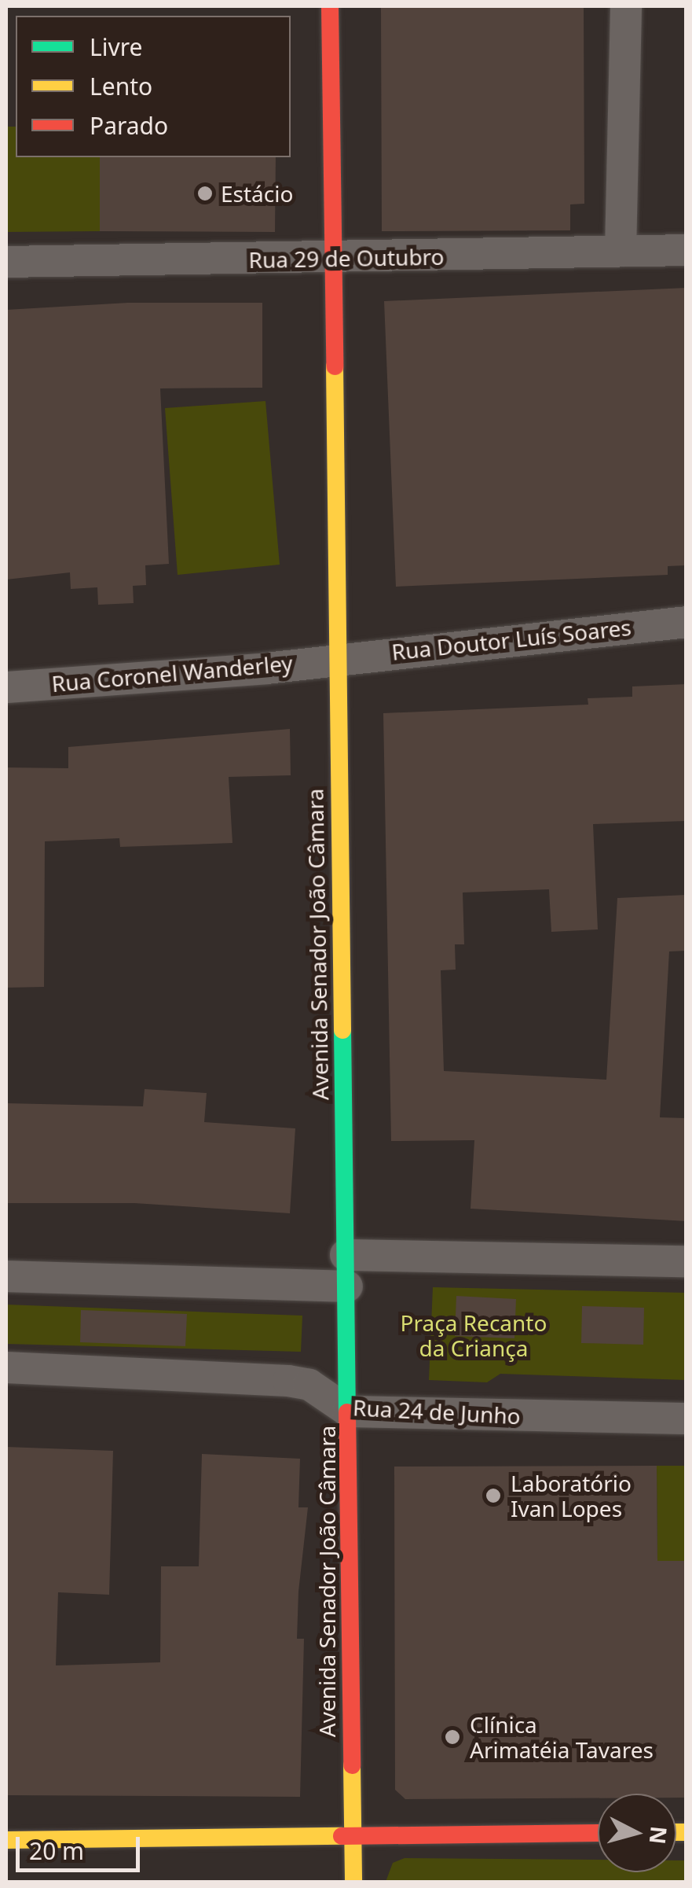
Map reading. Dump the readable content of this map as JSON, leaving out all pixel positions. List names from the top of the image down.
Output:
{
  "streets": {
    "main road": ["Avenida Senador João Câmara"],
    "street": [
      "Rua 29 de Outubro",
      "Rua Doutor Luís Soares",
      "Rua Coronel Wanderley",
      "Rua 24 de Junho"
    ]
  },
  "crossings": [
    ["Rua 29 de Outubro", "Avenida Senador João Câmara"],
    ["Rua Doutor Luís Soares", "Rua Coronel Wanderley"],
    ["Rua Doutor Luís Soares", "Avenida Senador João Câmara"],
    ["Rua Coronel Wanderley", "Avenida Senador João Câmara"],
    ["Avenida Senador João Câmara", "Rua 24 de Junho"]
  ],
  "parks": ["Praça Recanto da Criança"],
  "places": ["Estácio", "Laboratório Ivan Lopes", "Clínica Arimatéia Tavares"],
  "legend": ["Livre", "Lento", "Parado"],
  "scale_bar": "20 m",
  "north": "right"
}
